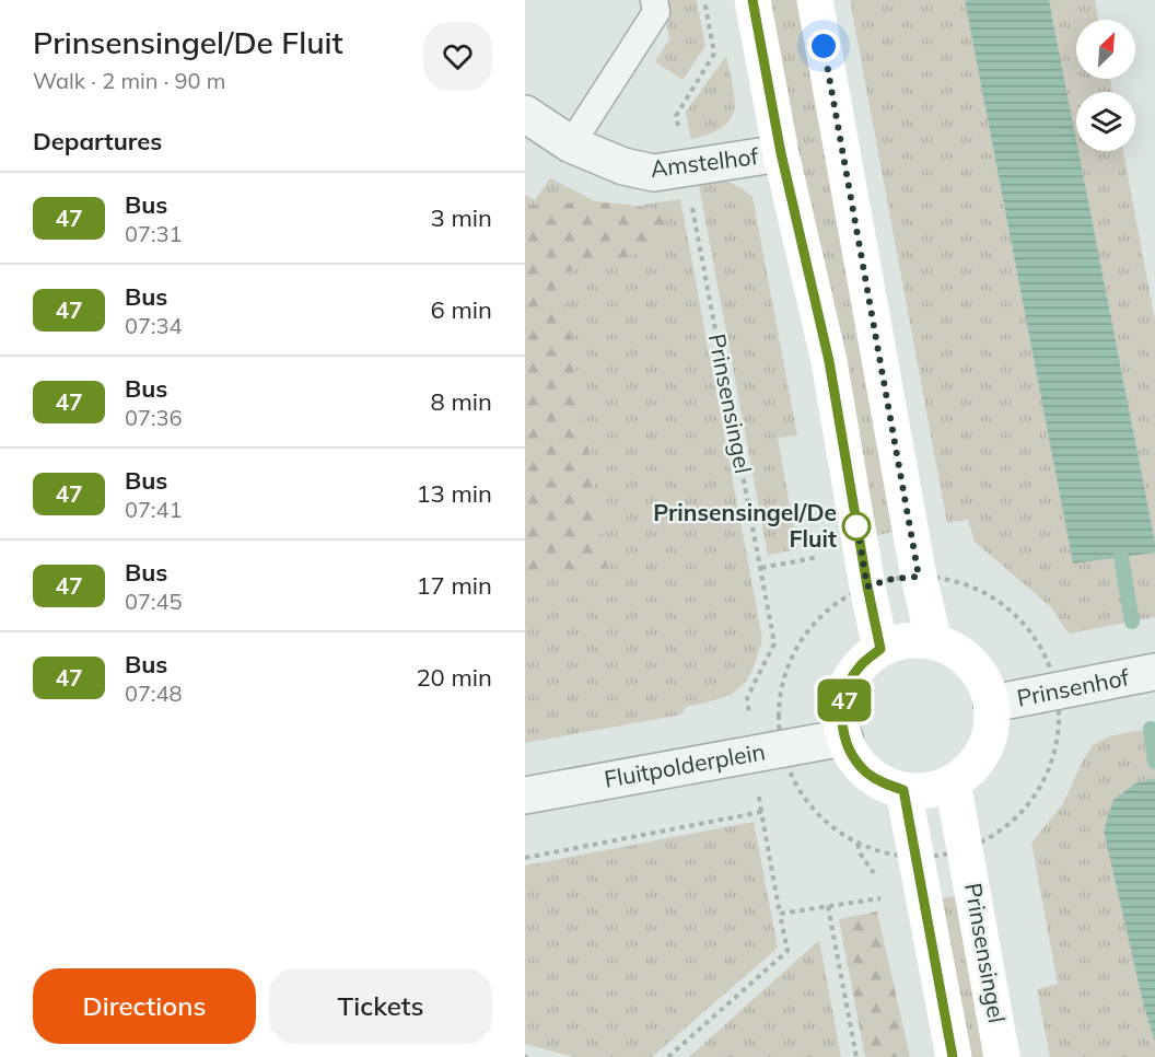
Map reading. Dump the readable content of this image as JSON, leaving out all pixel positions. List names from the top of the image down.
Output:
{
  "streets": {
    "main road": ["Prinsensingel"],
    "street": ["Amstelhof", "Prinsenhof", "Fluitpolderplein"]
  },
  "crossings": [
    ["Amstelhof", "Prinsensingel"],
    ["Prinsensingel", "Prinsenhof"],
    ["Prinsensingel", "Fluitpolderplein"],
    ["Prinsenhof", "Fluitpolderplein"]
  ],
  "places": ["Prinsensingel/De Fluit"],
  "lines": ["bus line 47"],
  "north": "top right",
  "page": {
    "heading": [
      ["Prinsensingel/De Fluit", "Walk · 2 min · 90 m"],
      "Departures"
    ],
    "on_map": "47",
    "list": [
      {
        "mark": "47",
        "name": "Bus",
        "note": "07:31",
        "value": "3 min"
      },
      {
        "mark": "47",
        "name": "Bus",
        "note": "07:34",
        "value": "6 min"
      },
      {
        "mark": "47",
        "name": "Bus",
        "note": "07:36",
        "value": "8 min"
      },
      {
        "mark": "47",
        "name": "Bus",
        "note": "07:41",
        "value": "13 min"
      },
      {
        "mark": "47",
        "name": "Bus",
        "note": "07:45",
        "value": "17 min"
      },
      {
        "mark": "47",
        "name": "Bus",
        "note": "07:48",
        "value": "20 min"
      }
    ],
    "buttons": ["Directions", "Tickets"]
  }
}
